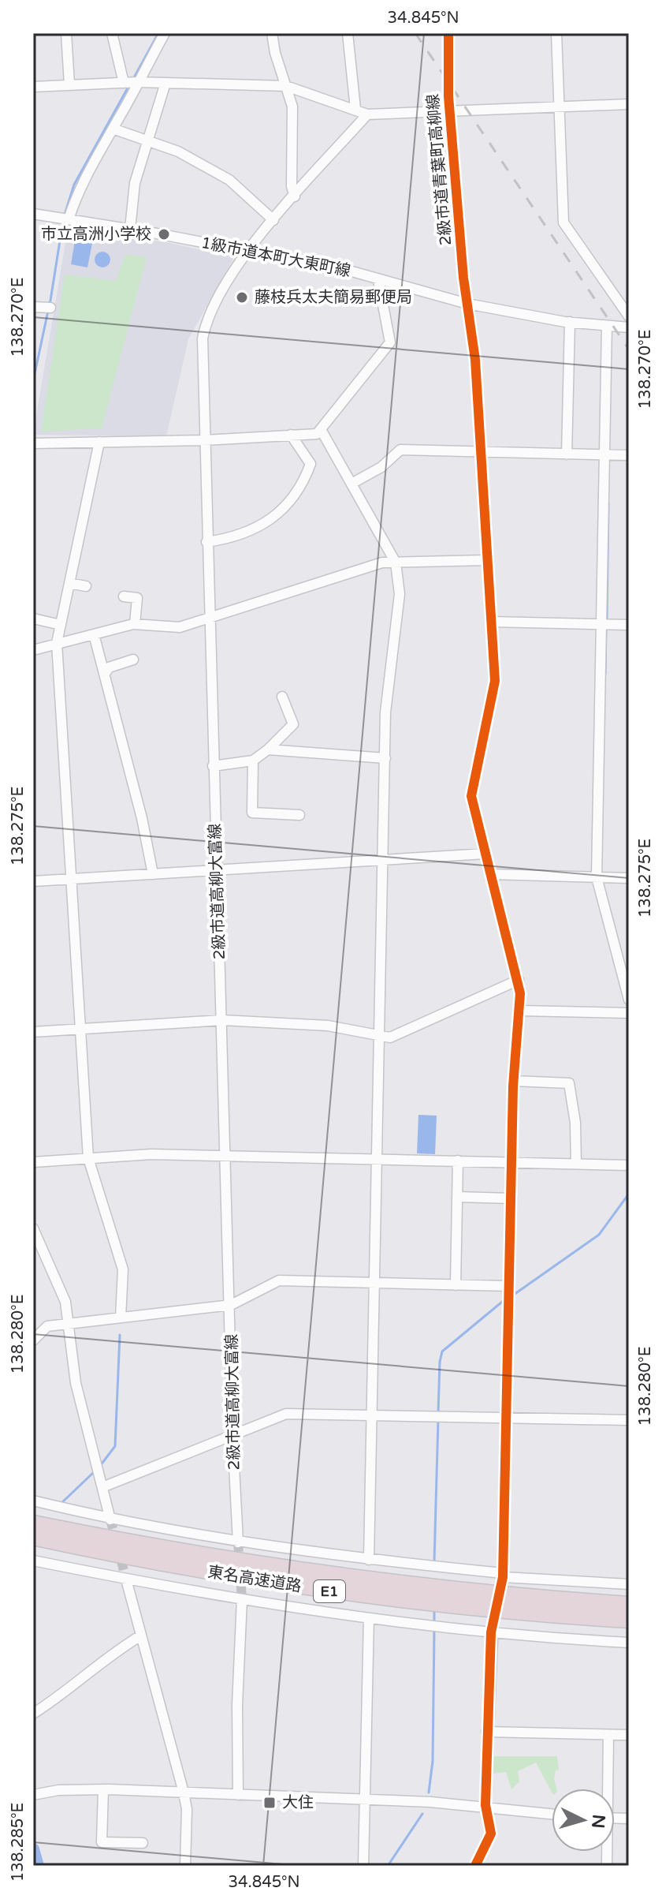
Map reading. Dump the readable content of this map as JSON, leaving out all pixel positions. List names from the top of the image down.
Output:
{
  "streets": {
    "highway": ["東名高速道路", "E1"],
    "street": ["2級市道青葉町高柳線", "1級市道本町大東町線", "2級市道高柳大富線"]
  },
  "crossings": [
    ["2級市道青葉町高柳線", "1級市道本町大東町線"],
    ["1級市道本町大東町線", "2級市道高柳大富線"]
  ],
  "places": {
    "other": ["市立高洲小学校", "藤枝兵太夫簡易郵便局"],
    "transit": ["大住"]
  },
  "north": "right",
  "coordinates": [
    "34.845°N",
    "138.270°E",
    "138.275°E",
    "138.280°E",
    "138.285°E"
  ]
}
